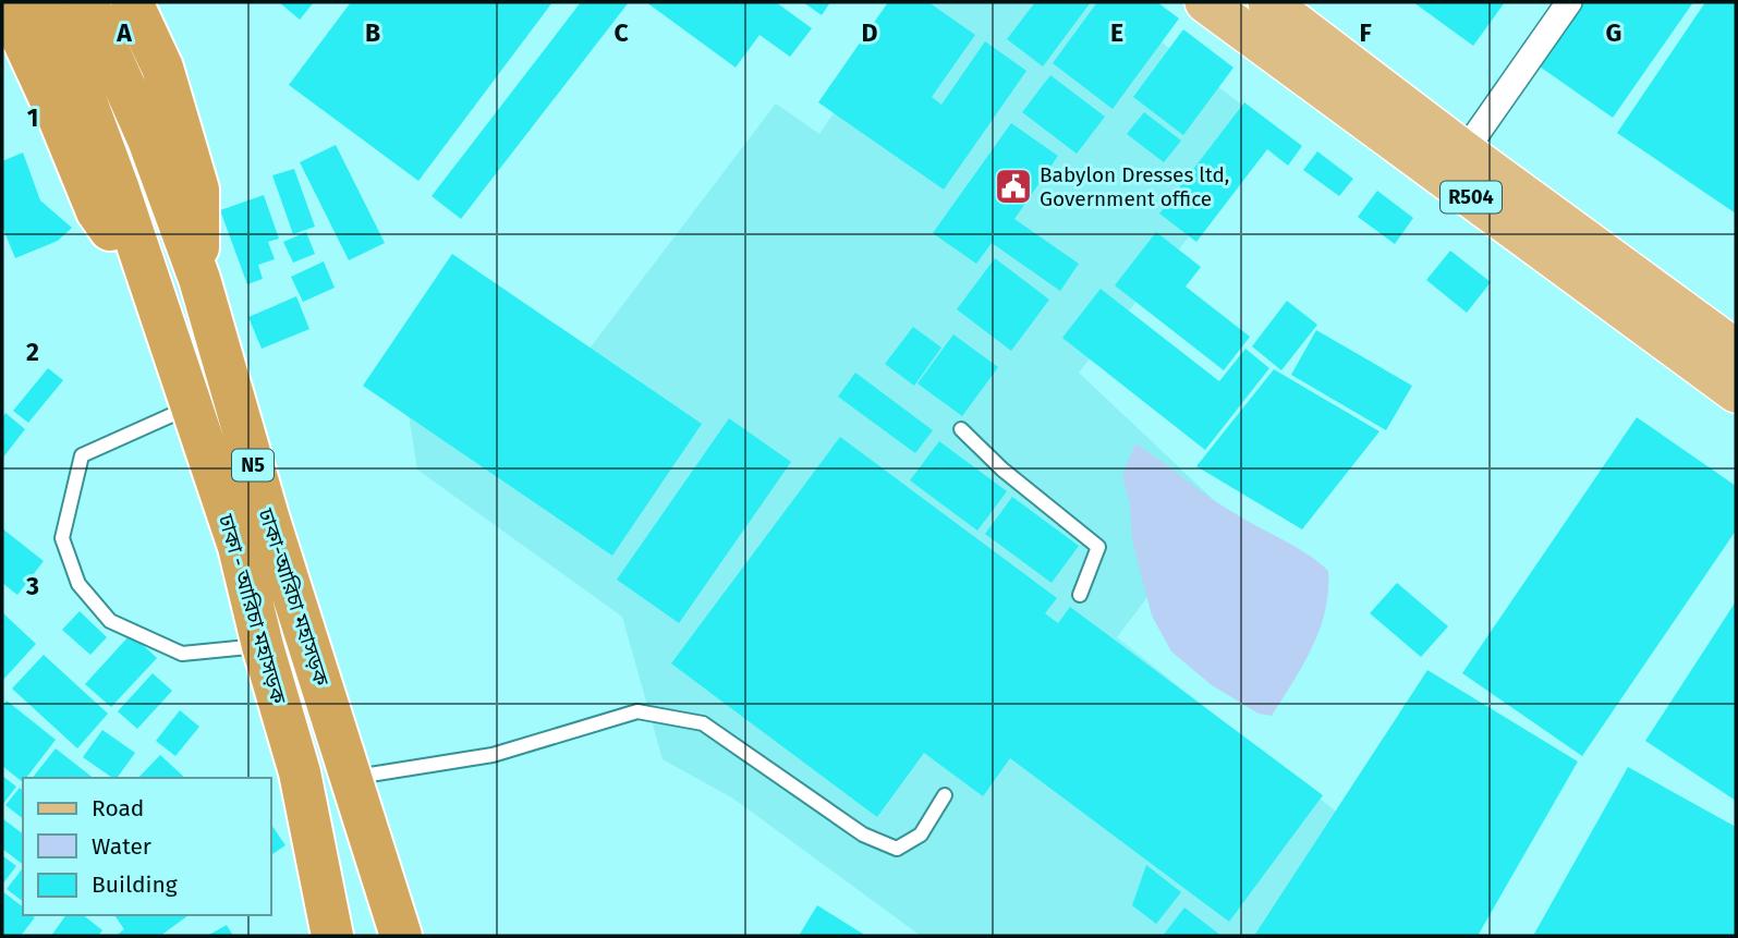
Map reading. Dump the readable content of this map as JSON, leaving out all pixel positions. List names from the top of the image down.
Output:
{
  "streets": {
    "highway": ["N5", "ঢাকা-আরিচা মহাসড়ক", "ঢাকা - আরিচা মহাসড়ক"],
    "main road": ["R504"]
  },
  "crossings": [
    ["N5", "ঢাকা - আরিচা মহাসড়ক"]
  ],
  "places": {
    "public building": ["Babylon Dresses ltd, Government office"]
  },
  "legend": ["Road", "Water", "Building"],
  "grid": {
    "columns": [
      "A",
      "B",
      "C",
      "D",
      "E",
      "F",
      "G"
    ],
    "rows": ["1", "2", "3"]
  }
}
